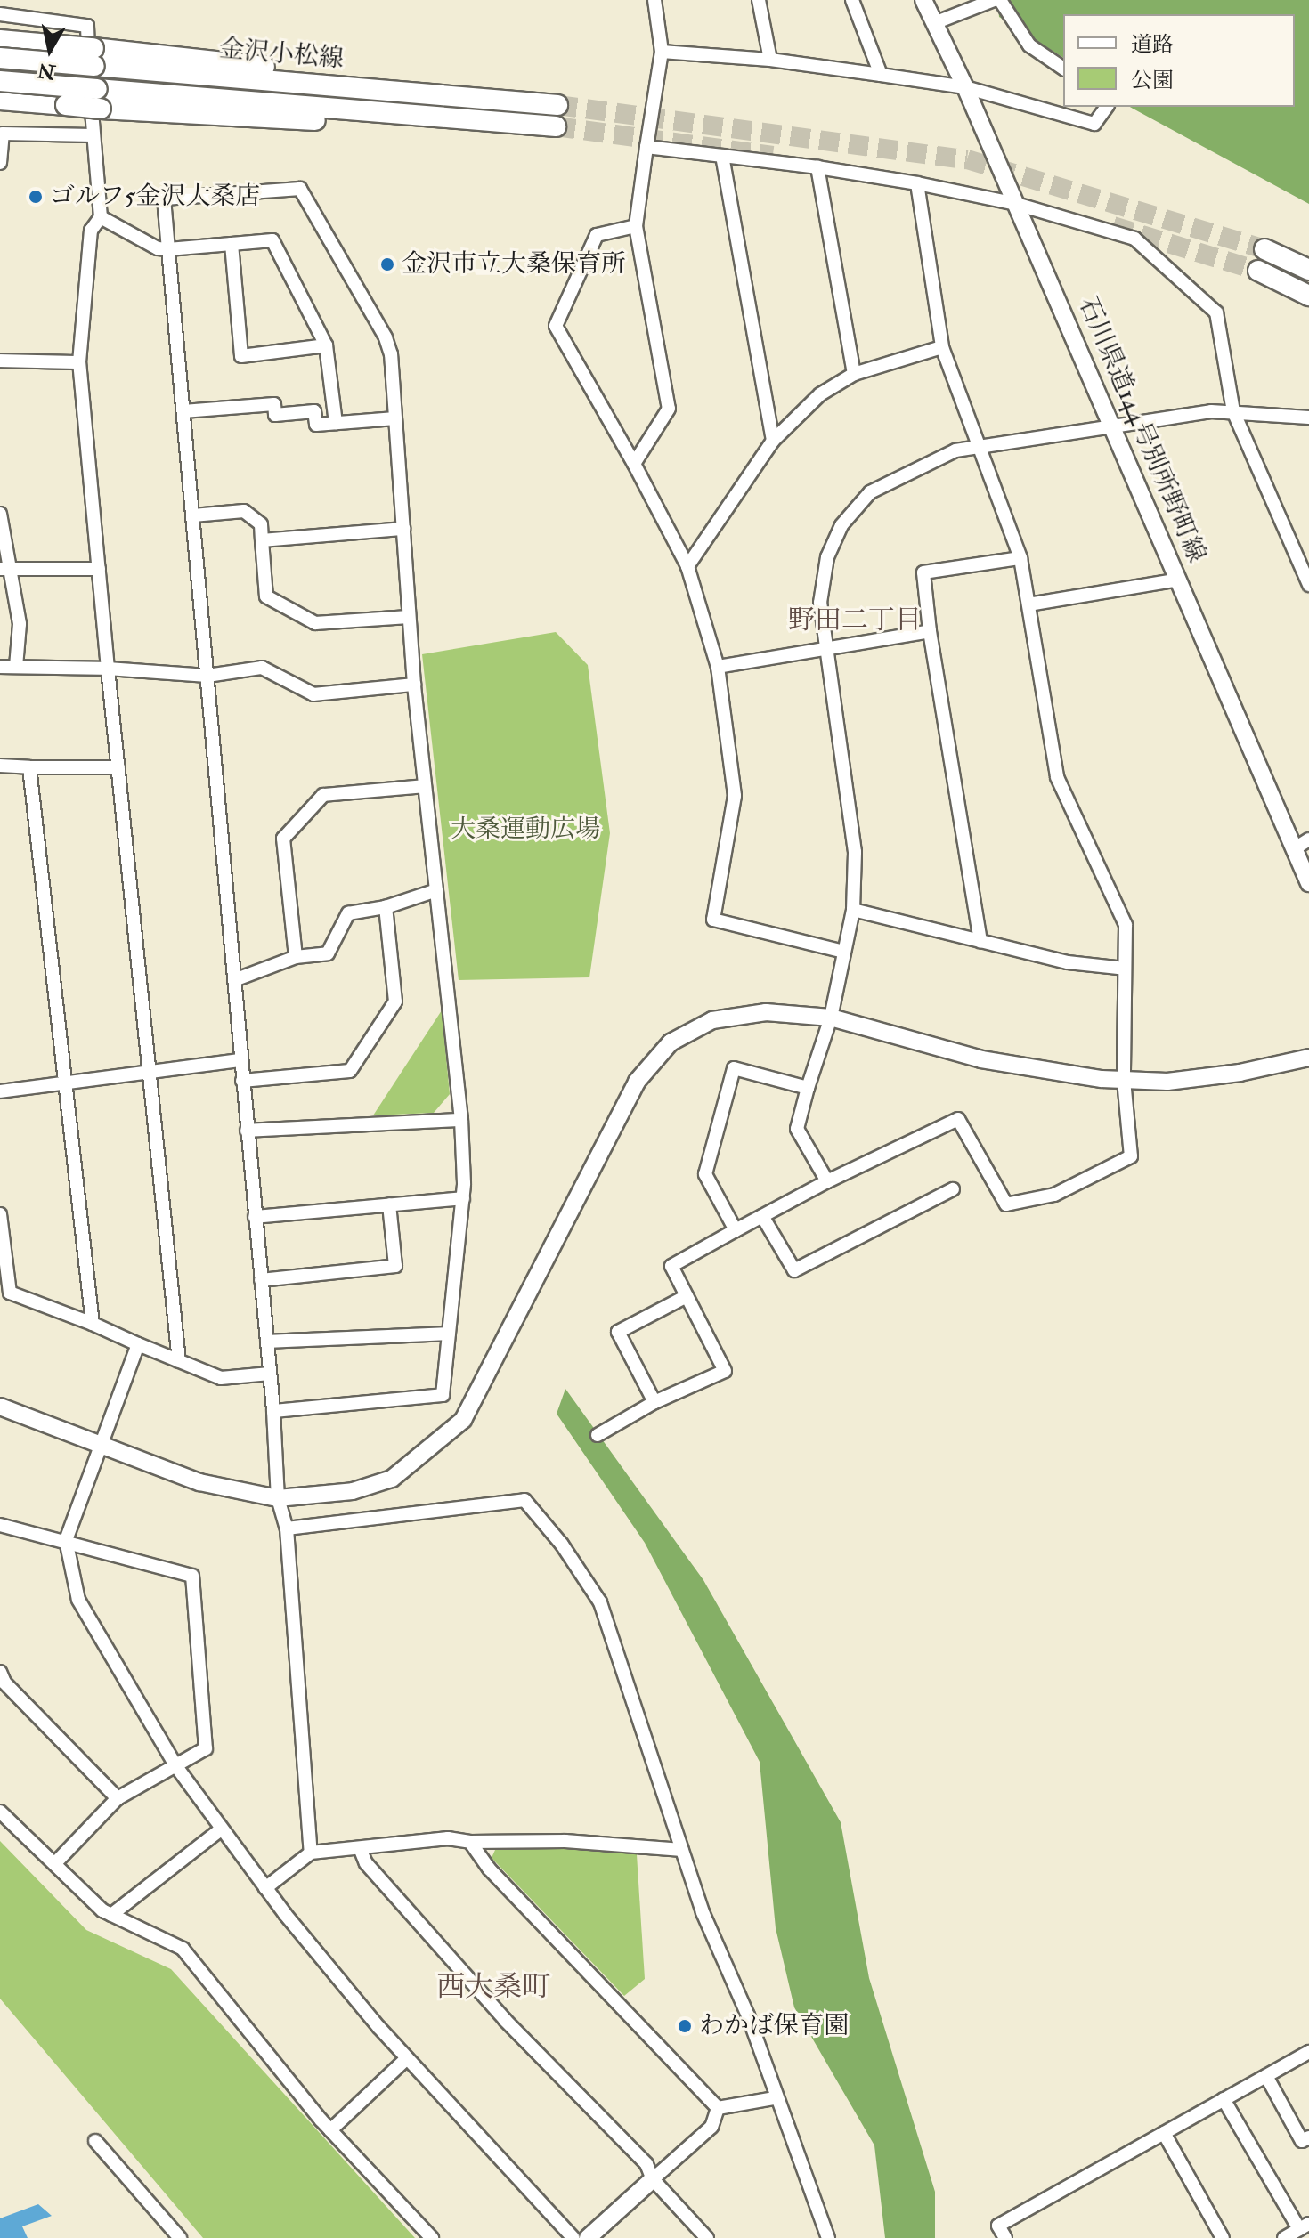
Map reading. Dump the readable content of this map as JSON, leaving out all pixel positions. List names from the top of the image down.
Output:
{
  "streets": {
    "main road": ["金沢小松線"],
    "street": ["石川県道144号別所野町線"]
  },
  "districts": ["野田二丁目", "西大桑町"],
  "parks": ["大桑運動広場"],
  "places": ["ゴルフ5金沢大桑店", "金沢市立大桑保育所", "わかば保育園"],
  "legend": ["道路", "公園"],
  "north": "bottom"
}
